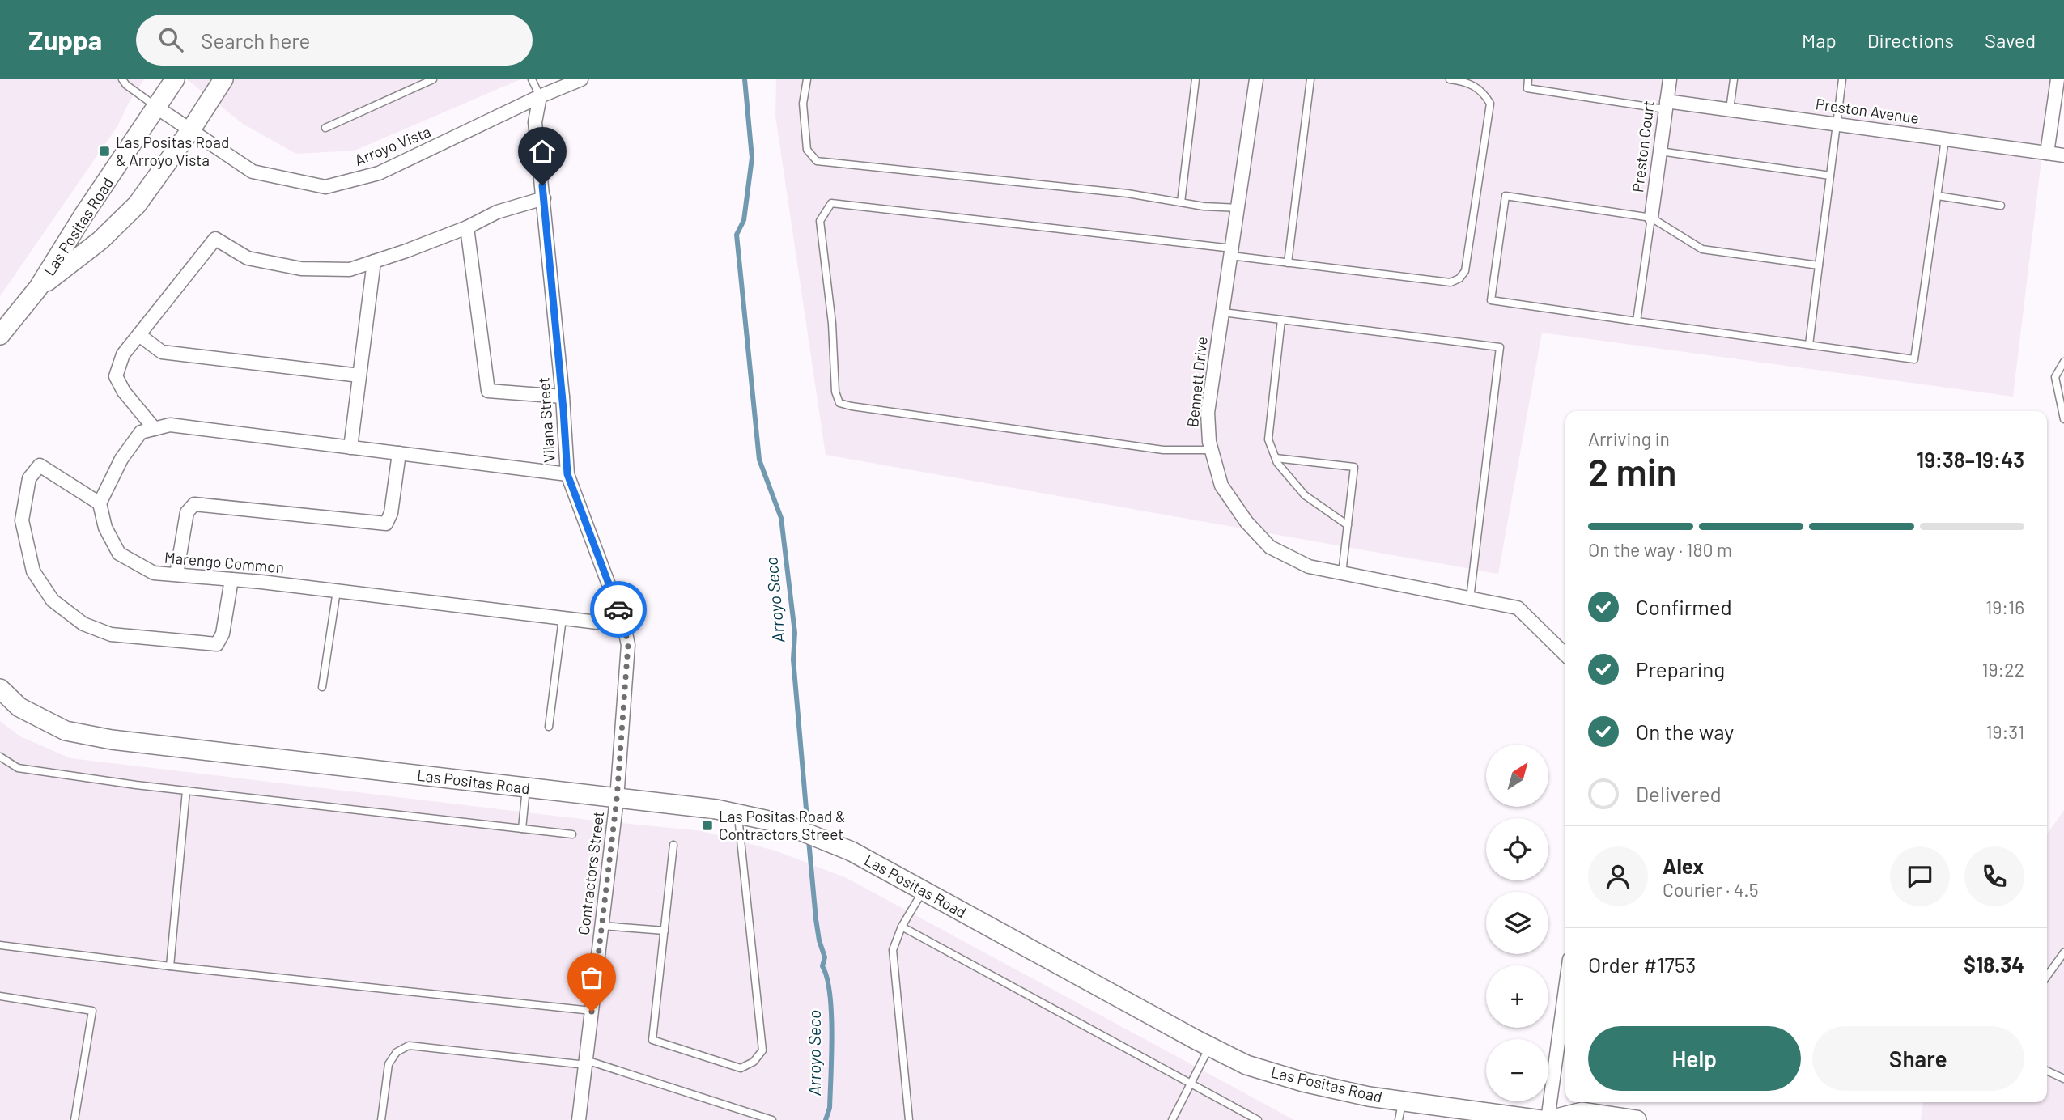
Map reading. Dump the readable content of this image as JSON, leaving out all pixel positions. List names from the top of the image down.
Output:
{
  "streets": {
    "main road": ["Las Positas Road"],
    "street": [
      "Preston Avenue",
      "Arroyo Vista",
      "Preston Court",
      "Bennett Drive",
      "Vilana Street",
      "Marengo Common",
      "Contractors Street"
    ]
  },
  "crossings": [
    ["Preston Avenue", "Preston Court"],
    ["Arroyo Vista", "Las Positas Road"],
    ["Arroyo Vista", "Vilana Street"],
    ["Las Positas Road", "Vilana Street"],
    ["Las Positas Road", "Contractors Street"],
    ["Vilana Street", "Marengo Common"],
    ["Vilana Street", "Contractors Street"]
  ],
  "water": ["Arroyo Seco"],
  "places": {
    "transit": ["Las Positas Road & Arroyo Vista", "Las Positas Road & Contractors Street"]
  },
  "north": "top right",
  "page": {
    "header": "Zuppa",
    "search": "Search here",
    "nav": ["Map", "Directions", "Saved"],
    "heading": ["2 min", "Arriving in", "19:38–19:43"],
    "panel": [
      "Alex",
      "Courier · 4.5",
      "Order #1753",
      "$18.34"
    ],
    "bar": "On the way · 180 m",
    "list": [
      ["Confirmed", "19:16"],
      ["Preparing", "19:22"],
      ["On the way", "19:31"],
      "Delivered"
    ],
    "map_buttons": ["+", "−"],
    "buttons": ["Help", "Share"]
  }
}
